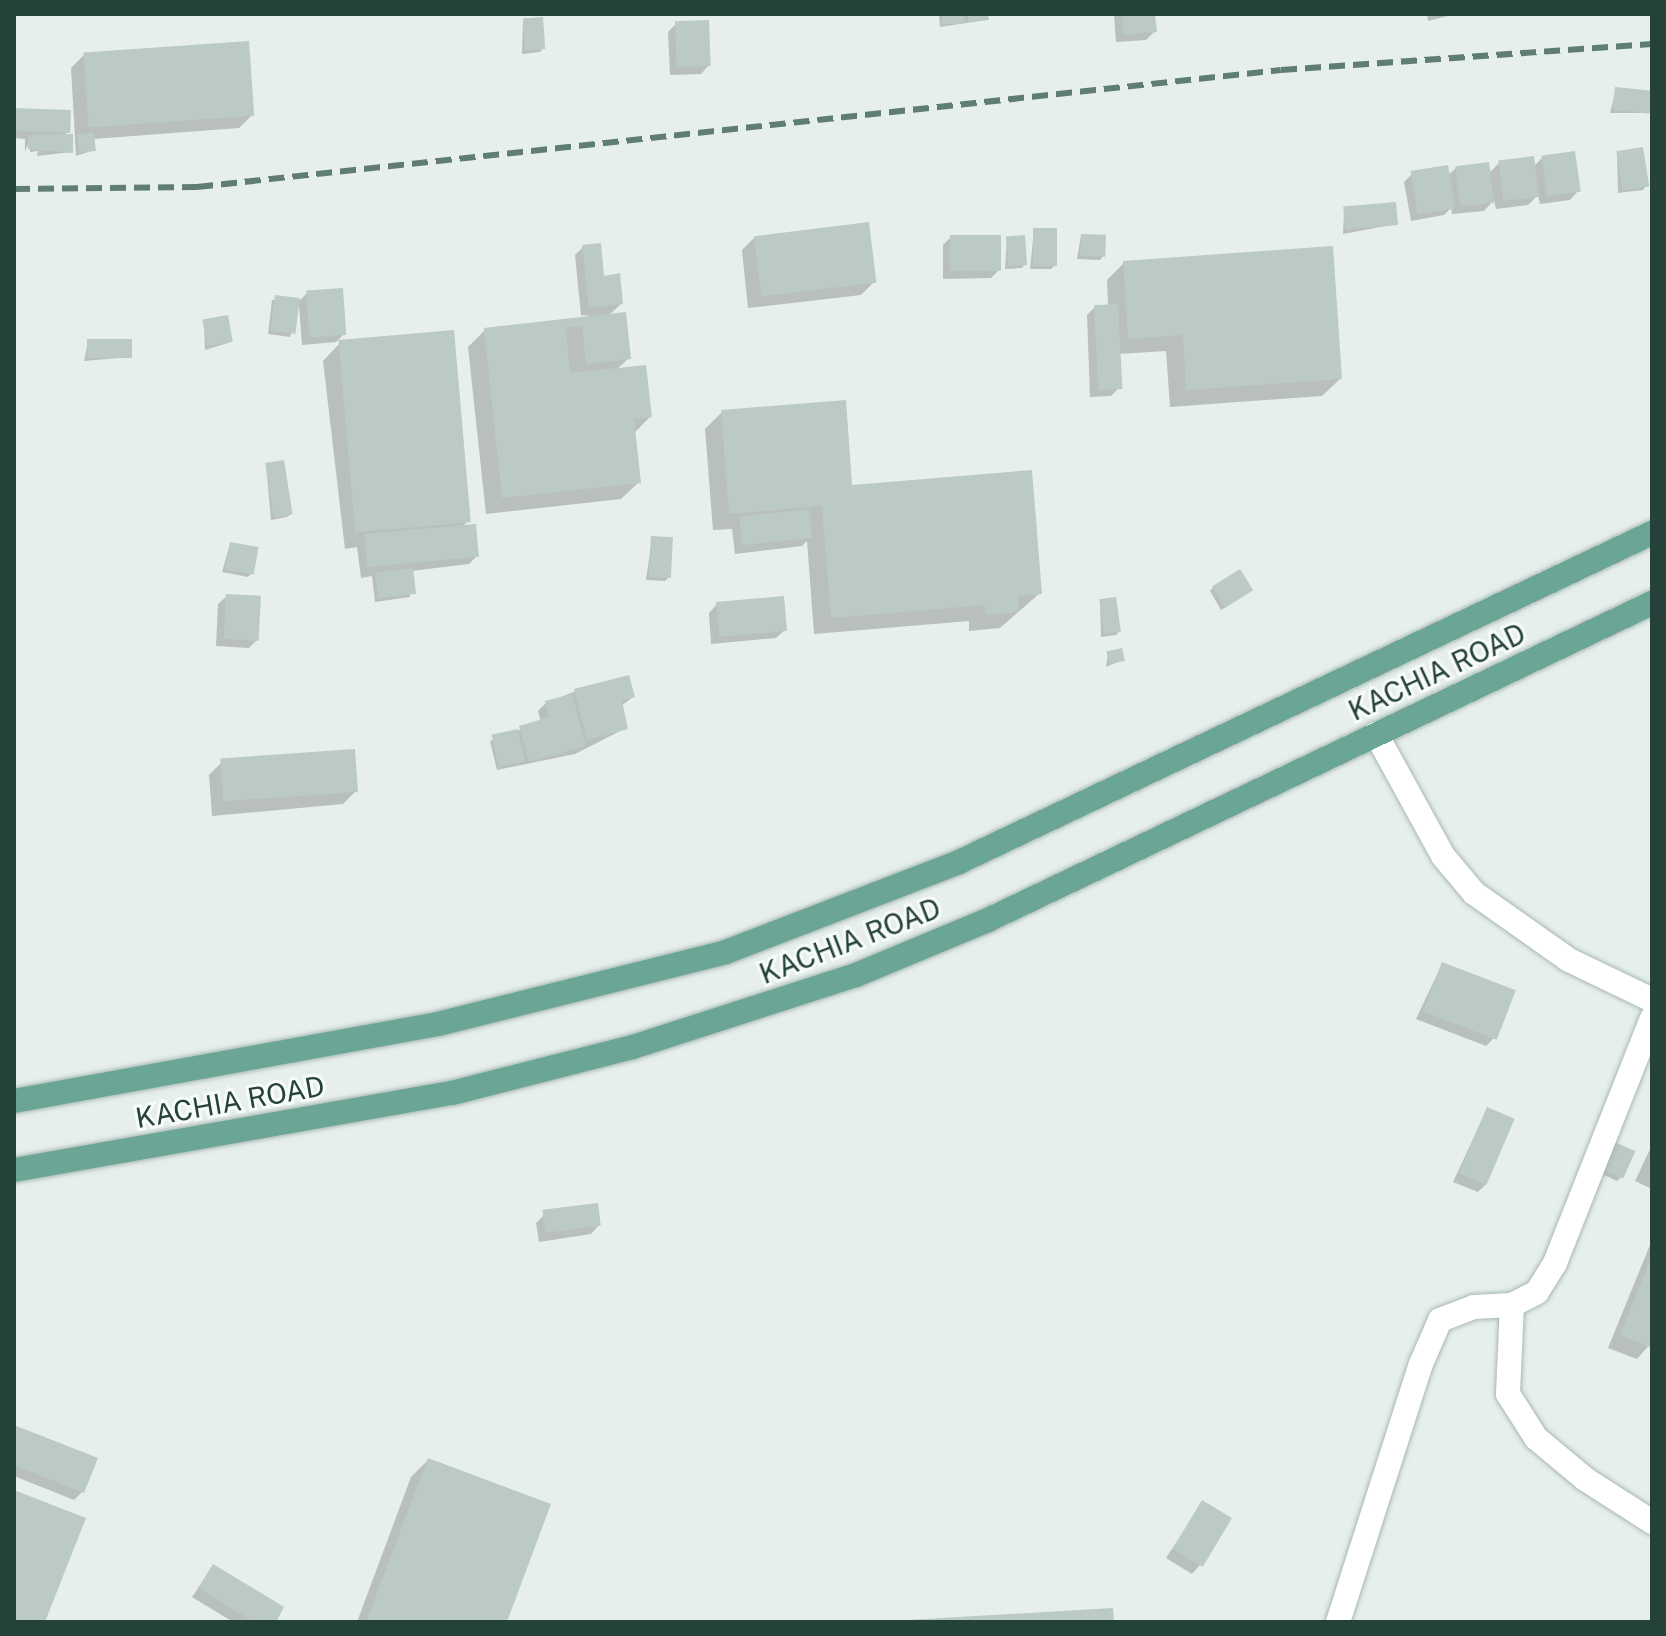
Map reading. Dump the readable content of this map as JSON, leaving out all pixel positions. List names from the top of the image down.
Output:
{
  "streets": {
    "main road": ["KACHIA ROAD"]
  }
}
